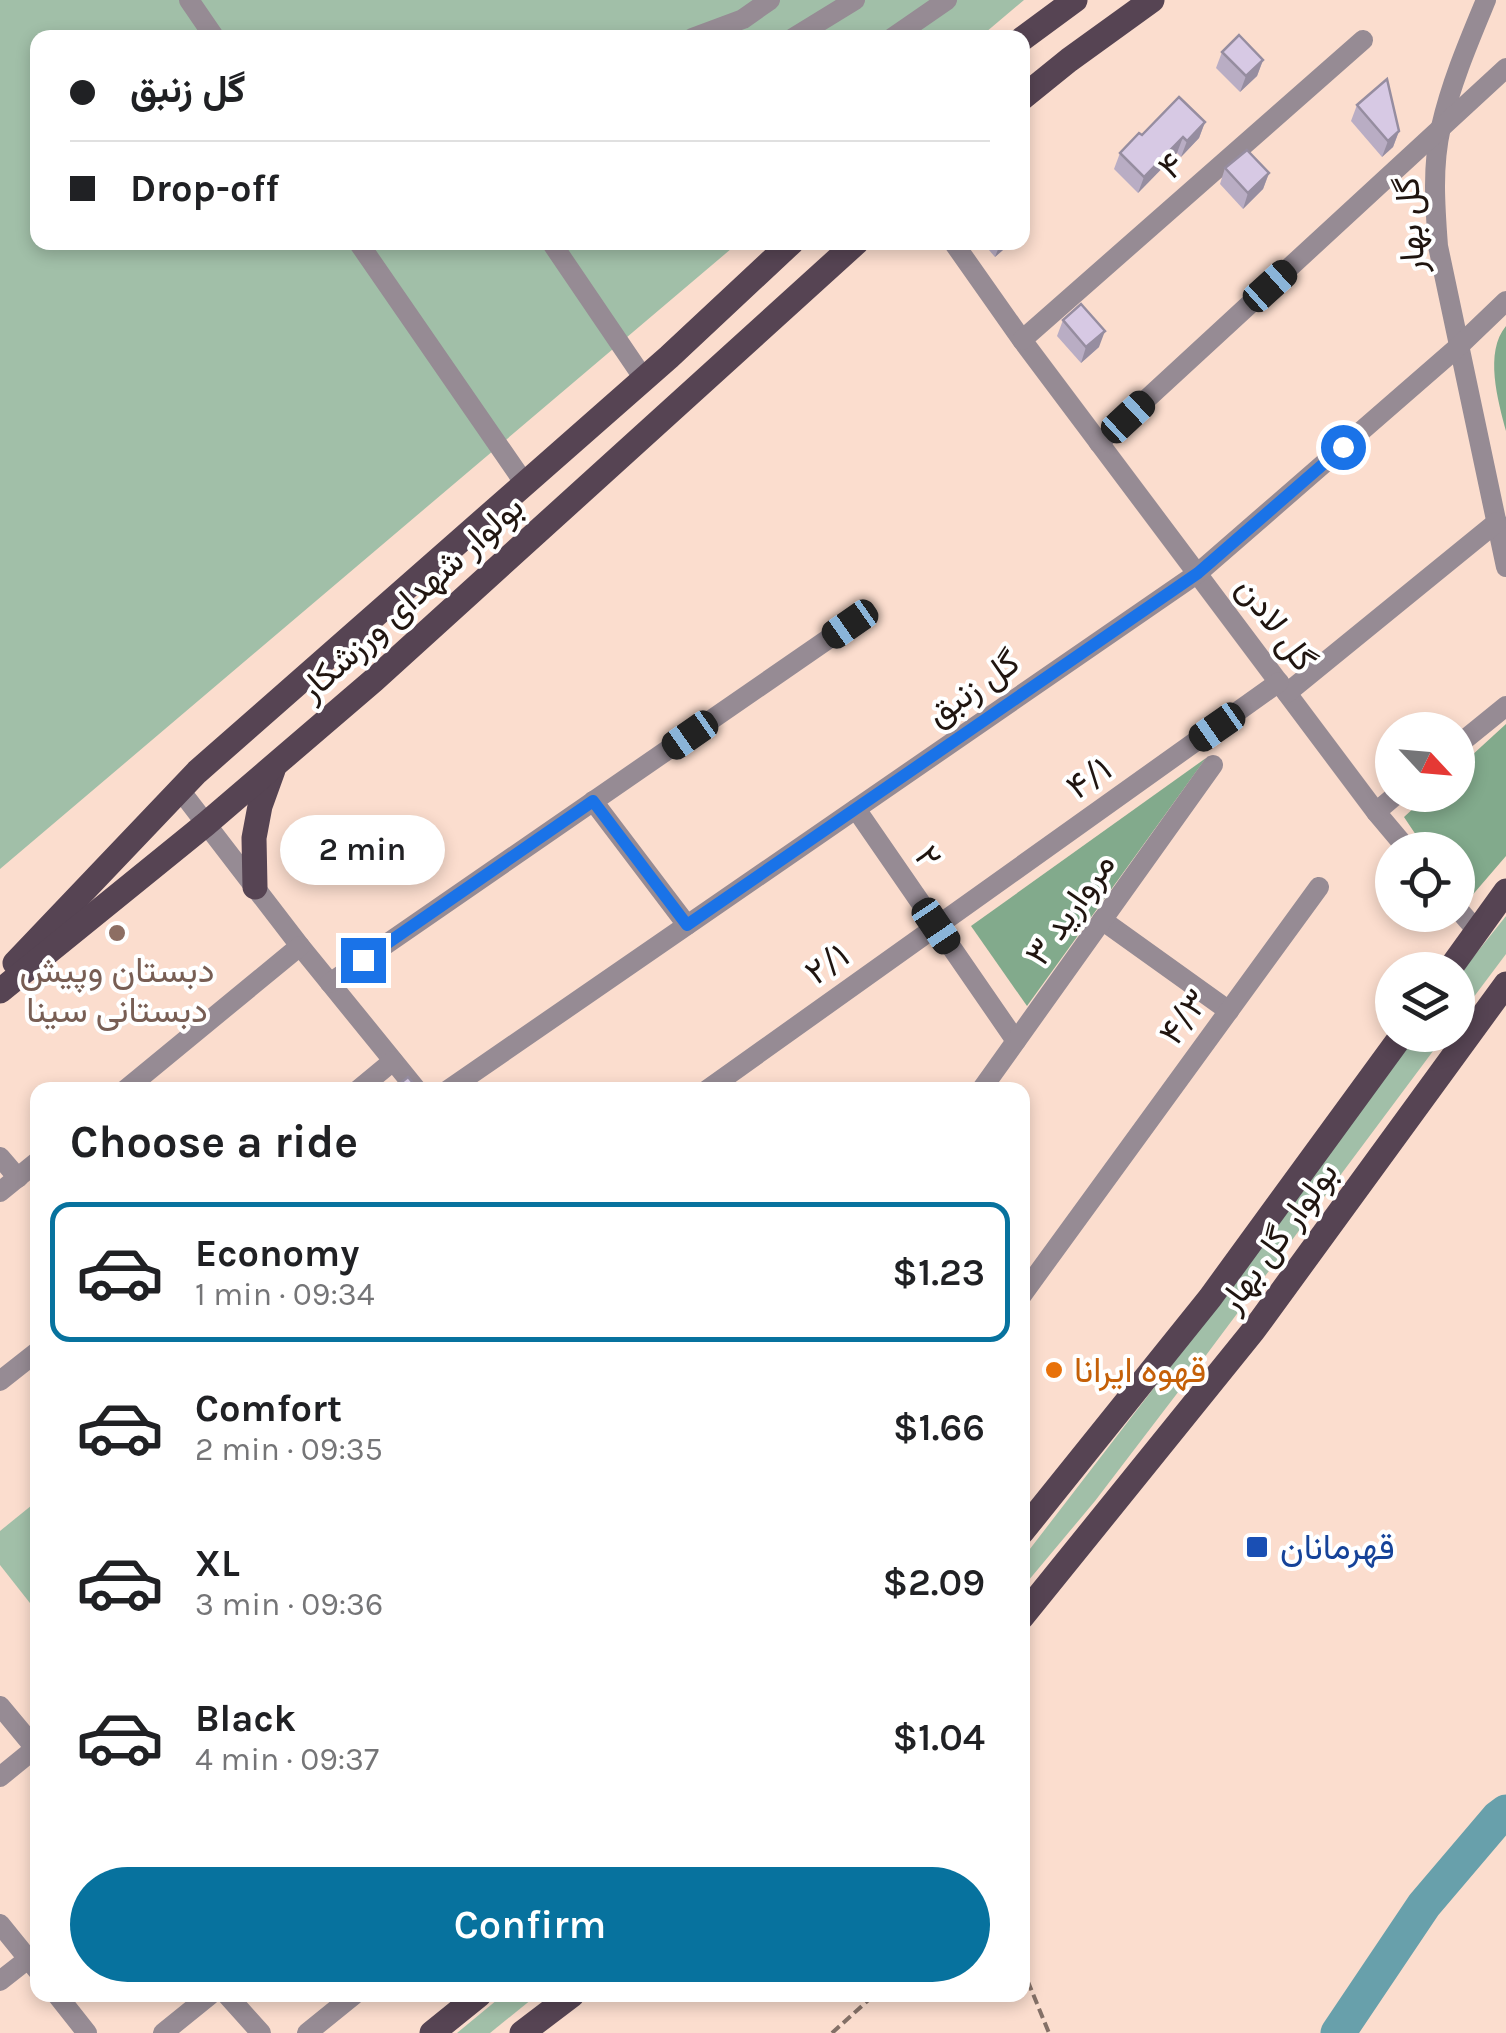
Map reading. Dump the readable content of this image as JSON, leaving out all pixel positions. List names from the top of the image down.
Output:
{
  "streets": {
    "main road": ["بولوار شهدای ورزشکار", "بولوار گل بهار"],
    "street": [
      "۴",
      "گل بهار",
      "گل لادن",
      "گل زنبق",
      "۴/۱",
      "۲",
      "مروارید ۳",
      "۲/۱",
      "۴/۳"
    ]
  },
  "crossings": [
    ["۴", "گل لادن"],
    ["گل بهار", "گل زنبق"],
    ["گل لادن", "گل زنبق"],
    ["گل لادن", "۴/۱"],
    ["گل زنبق", "۲"],
    ["۴/۱", "۲"],
    ["۴/۱", "۲/۱"],
    ["۲", "مروارید ۳"],
    ["۲", "۲/۱"]
  ],
  "places": {
    "other": ["دبستان وپیش دبستانی سینا", "قهوه ایرانا"],
    "transit": ["قهرمانان"]
  },
  "north": "bottom right",
  "page": {
    "banner": ["گل زنبق", "Drop-off"],
    "bubble": "2 min",
    "heading": "Choose a ride",
    "list": [
      {
        "name": "Economy",
        "note": "1 min · 09:34",
        "value": "$1.23"
      },
      {
        "name": "Comfort",
        "note": "2 min · 09:35",
        "value": "$1.66"
      },
      {
        "name": "XL",
        "note": "3 min · 09:36",
        "value": "$2.09"
      },
      {
        "name": "Black",
        "note": "4 min · 09:37",
        "value": "$1.04"
      }
    ],
    "buttons": "Confirm"
  }
}
